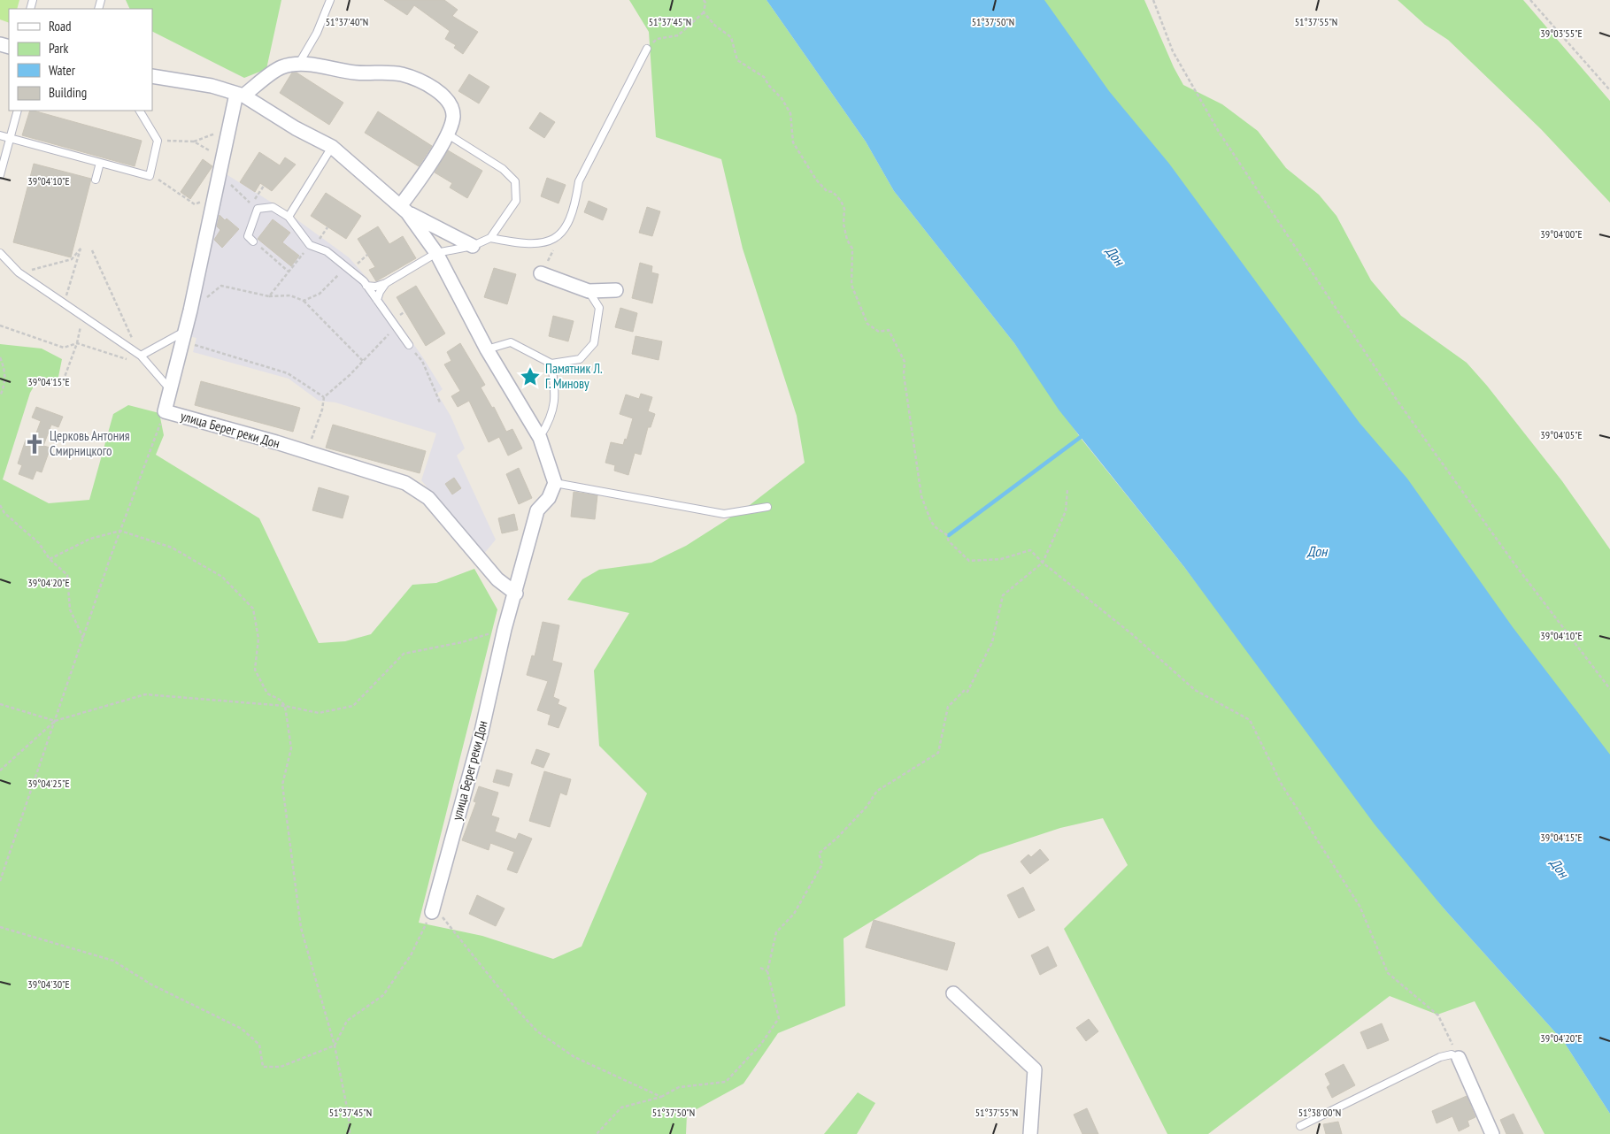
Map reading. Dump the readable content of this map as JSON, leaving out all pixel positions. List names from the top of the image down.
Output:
{
  "streets": {
    "street": ["улица Берег реки Дон"]
  },
  "water": ["Дон"],
  "places": {
    "place": ["Памятник Л. Г. Минову"],
    "church": ["Церковь Антония Смирницкого"]
  },
  "legend": [
    "Road",
    "Park",
    "Water",
    "Building"
  ],
  "coordinates": [
    "51°37'40\"N",
    "51°37'45\"N",
    "51°37'50\"N",
    "51°37'55\"N",
    "39°03'55\"E",
    "39°04'10\"E",
    "39°04'00\"E",
    "39°04'15\"E",
    "39°04'05\"E",
    "39°04'20\"E",
    "39°04'25\"E",
    "39°04'30\"E",
    "51°38'00\"N"
  ]
}
